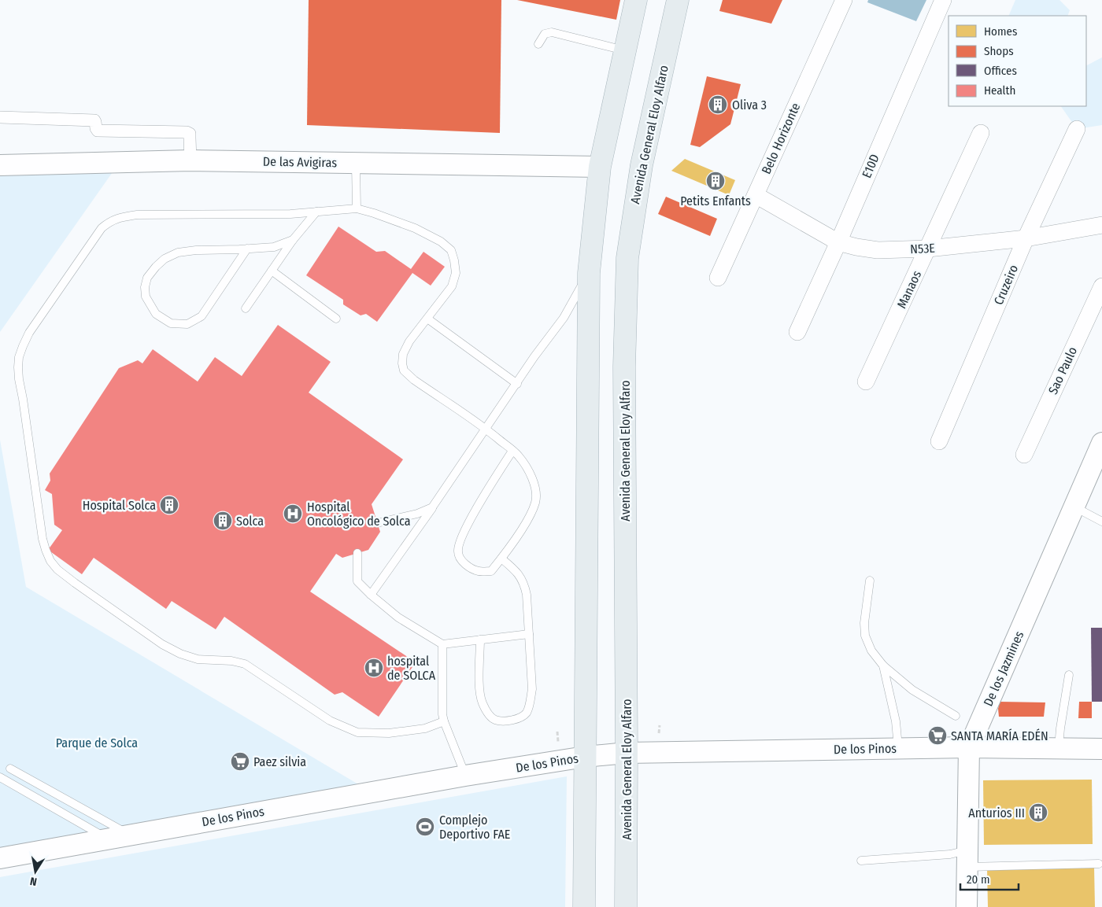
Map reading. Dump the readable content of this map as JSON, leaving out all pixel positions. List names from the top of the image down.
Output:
{
  "streets": {
    "main road": ["Avenida General Eloy Alfaro"],
    "street": [
      "Belo Horizonte",
      "De las Avigiras",
      "E10D",
      "N53E",
      "Cruzeiro",
      "Manaos",
      "Sao Paulo",
      "De los Jazmines",
      "De los Pinos"
    ]
  },
  "crossings": [
    ["Avenida General Eloy Alfaro", "De los Pinos"],
    ["Belo Horizonte", "N53E"],
    ["E10D", "N53E"],
    ["N53E", "Cruzeiro"],
    ["N53E", "Manaos"],
    ["De los Jazmines", "De los Pinos"]
  ],
  "parks": ["Parque de Solca"],
  "places": {
    "building": [
      "Oliva 3",
      "Petits Enfants",
      "Hospital Solca",
      "Solca",
      "Anturios III"
    ],
    "hospital": ["Hospital Oncológico de Solca", "hospital de SOLCA"],
    "supermarket": ["SANTA MARÍA EDÉN", "Paez silvia"],
    "sports": ["Complejo Deportivo FAE"]
  },
  "legend": [
    "Homes",
    "Shops",
    "Offices",
    "Health"
  ],
  "scale_bar": "20 m",
  "north": "bottom"
}
